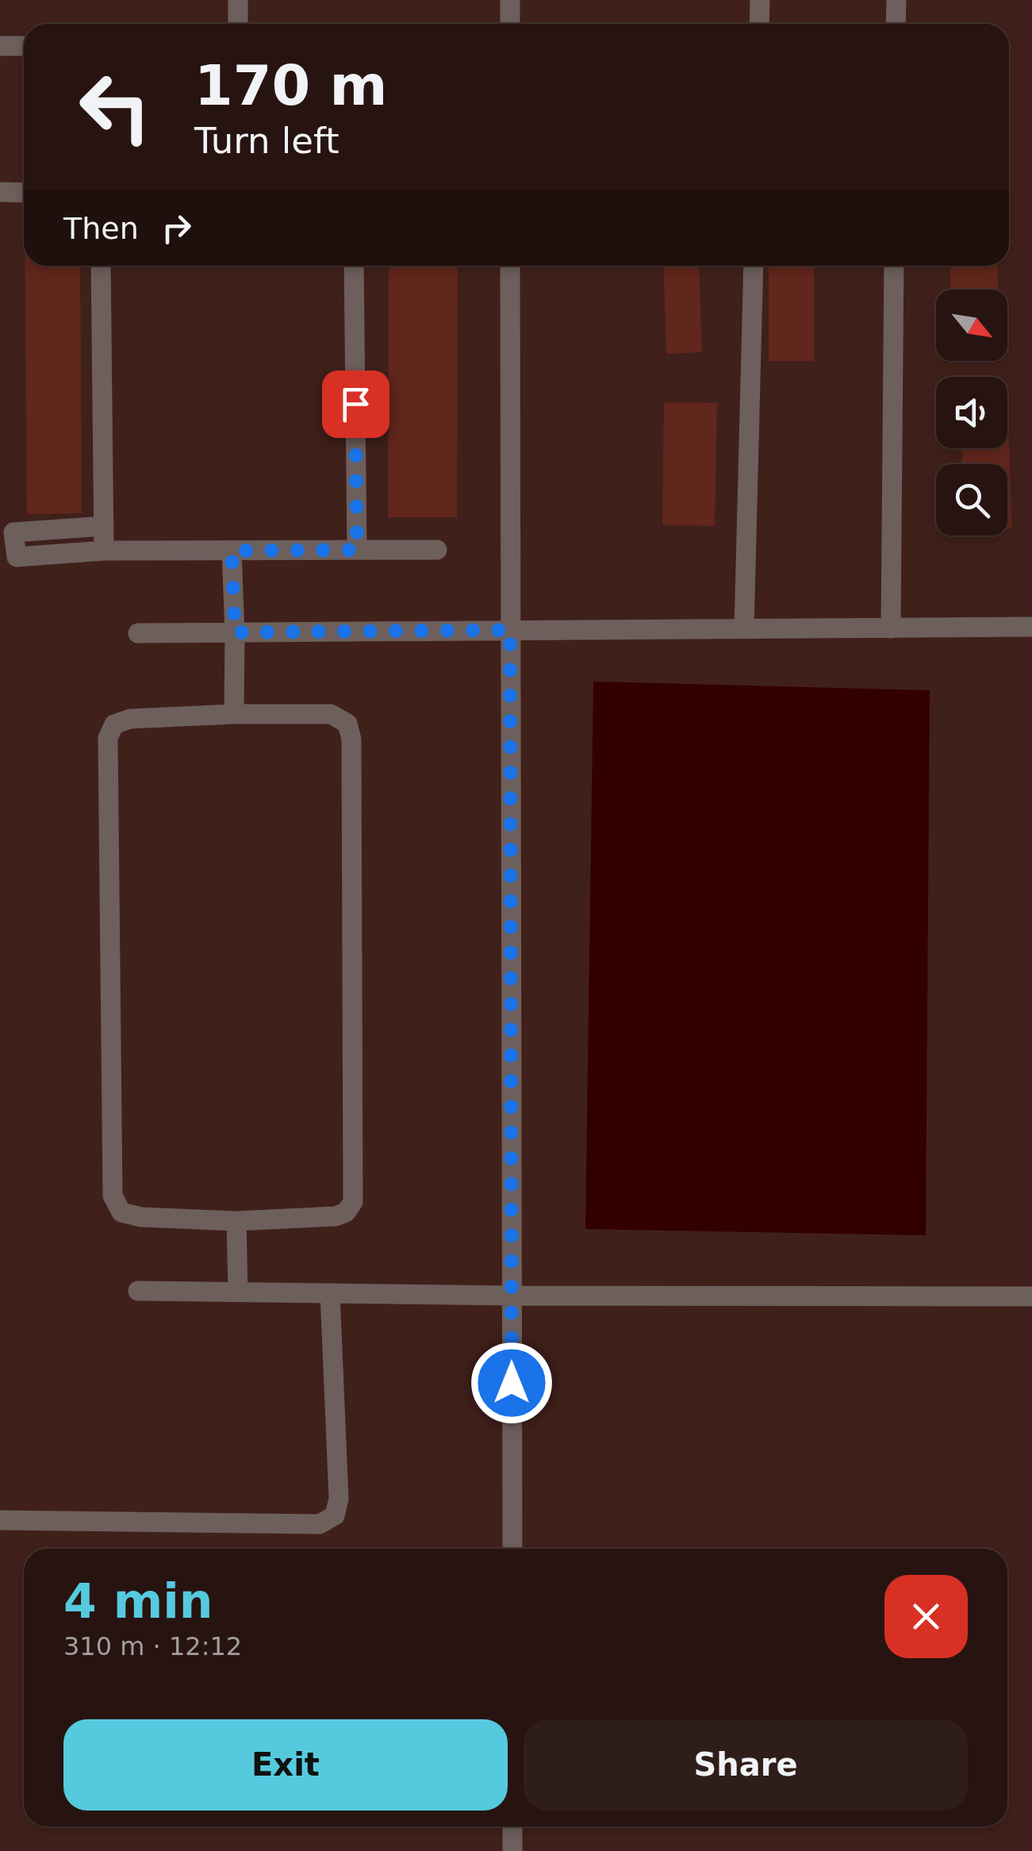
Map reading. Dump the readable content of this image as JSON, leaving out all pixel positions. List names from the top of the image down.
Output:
{
  "north": "bottom right",
  "page": {
    "turn": ["170 m", "Turn left"],
    "then": "Then",
    "heading": ["4 min", "310 m · 12:12"],
    "buttons": ["Exit", "Share"]
  }
}
